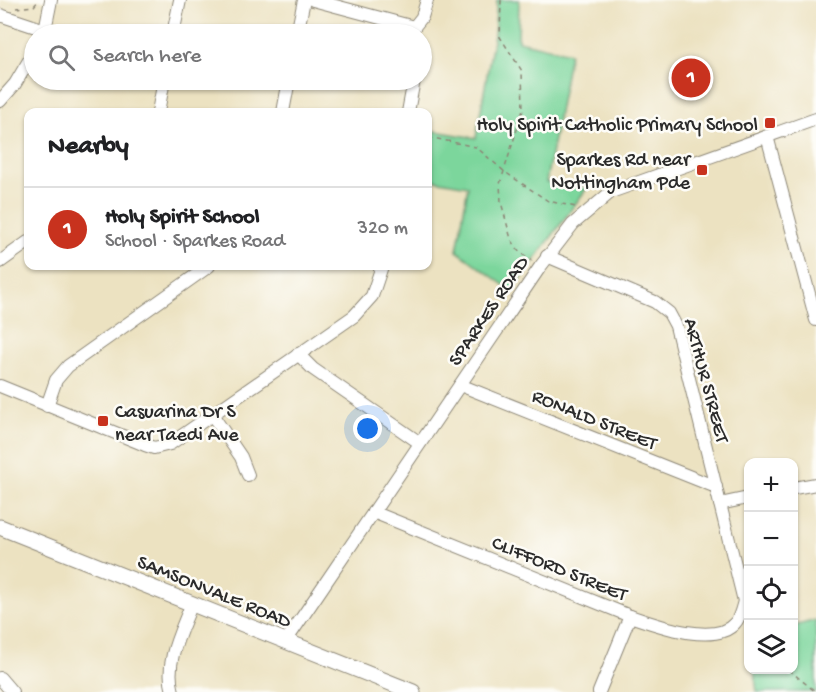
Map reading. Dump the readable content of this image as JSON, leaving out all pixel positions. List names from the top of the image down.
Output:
{
  "streets": {
    "main road": ["SAMSONVALE ROAD"],
    "street": [
      "SPARKES ROAD",
      "ARTHUR STREET",
      "RONALD STREET",
      "CLIFFORD STREET"
    ]
  },
  "crossings": [
    ["SPARKES ROAD", "ARTHUR STREET"],
    ["SPARKES ROAD", "RONALD STREET"],
    ["SPARKES ROAD", "CLIFFORD STREET"],
    ["SPARKES ROAD", "SAMSONVALE ROAD"],
    ["ARTHUR STREET", "RONALD STREET"],
    ["ARTHUR STREET", "CLIFFORD STREET"]
  ],
  "places": {
    "transit": ["Holy Spirit Catholic Primary School", "Sparkes Rd near Nottingham Pde", "Casuarina Dr S near Taedi Ave"]
  },
  "page": {
    "search": "Search here",
    "pins": "1",
    "heading": "Nearby",
    "list": [
      {
        "mark": "1",
        "name": "Holy Spirit School",
        "note": "School · Sparkes Road",
        "value": "320 m"
      }
    ],
    "map_buttons": ["+", "−"]
  }
}
